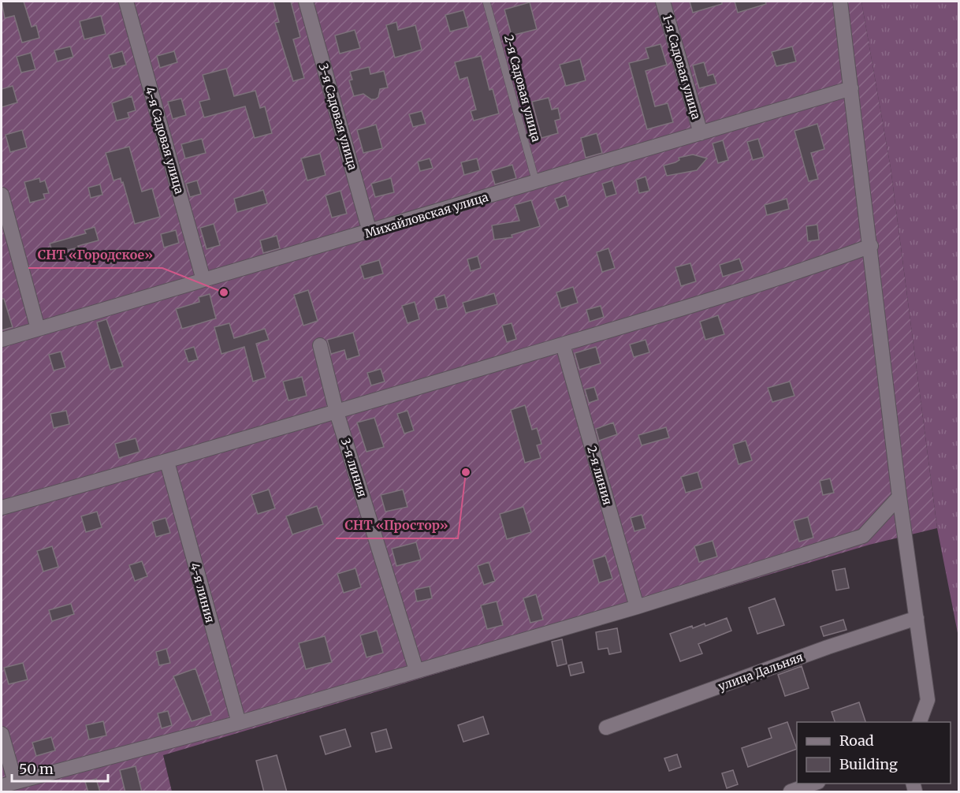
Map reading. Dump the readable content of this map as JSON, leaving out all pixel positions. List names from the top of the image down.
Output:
{
  "streets": {
    "street": [
      "1-я Садовая улица",
      "3-я Садовая улица",
      "4-я Садовая улица",
      "Михайловская улица",
      "3-я линия",
      "2-я линия",
      "4-я линия",
      "улица Дальняя"
    ],
    "lane": ["2-я Садовая улица"]
  },
  "crossings": [
    ["1-я Садовая улица", "Михайловская улица"],
    ["2-я Садовая улица", "Михайловская улица"],
    ["3-я Садовая улица", "Михайловская улица"],
    ["4-я Садовая улица", "Михайловская улица"]
  ],
  "places": ["СНТ «Городское»", "СНТ «Простор»"],
  "legend": ["Road", "Building"],
  "scale_bar": "50 m"
}
